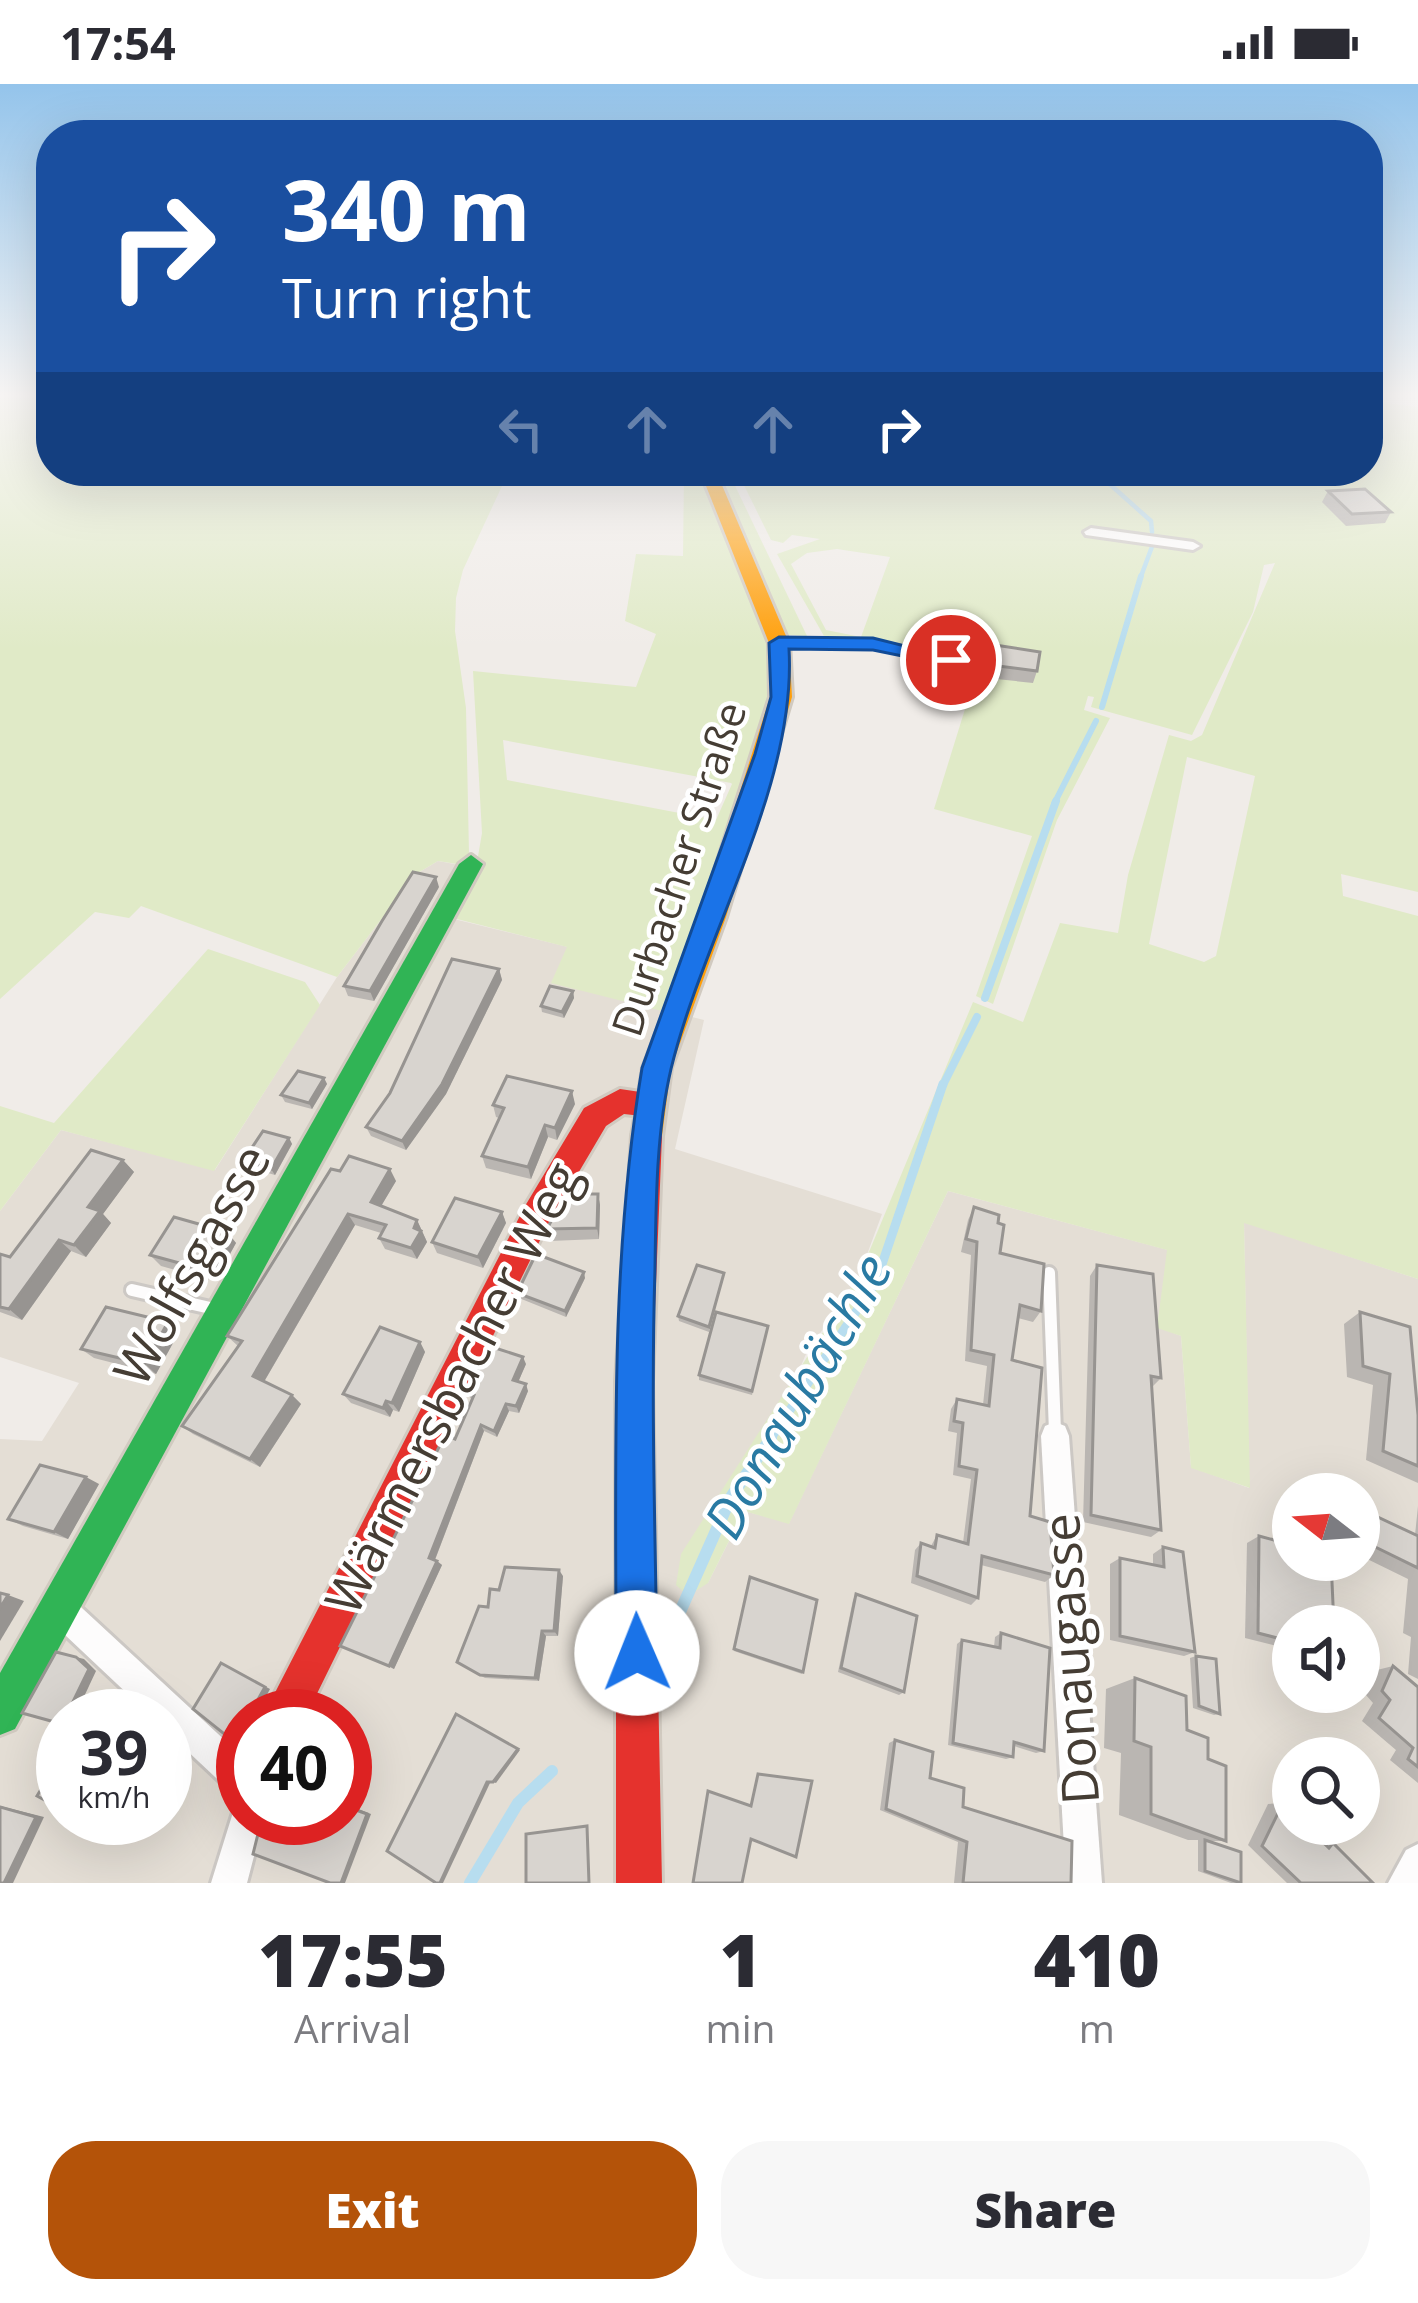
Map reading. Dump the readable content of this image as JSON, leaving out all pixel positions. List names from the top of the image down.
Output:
{
  "streets": {
    "street": [
      "Durbacher Straße",
      "Wolfsgasse",
      "Wärmersbacher Weg",
      "Donaugasse"
    ]
  },
  "crossings": [
    ["Durbacher Straße", "Wärmersbacher Weg"]
  ],
  "water": ["Donaubächle"],
  "north": "left",
  "page": {
    "status": "17:54",
    "turn": ["340 m", "Turn right"],
    "speed": "39 km/h",
    "limit": "40",
    "eta": [
      "17:55",
      "Arrival",
      "1",
      "min",
      "410",
      "m"
    ],
    "buttons": ["Exit", "Share"]
  }
}
